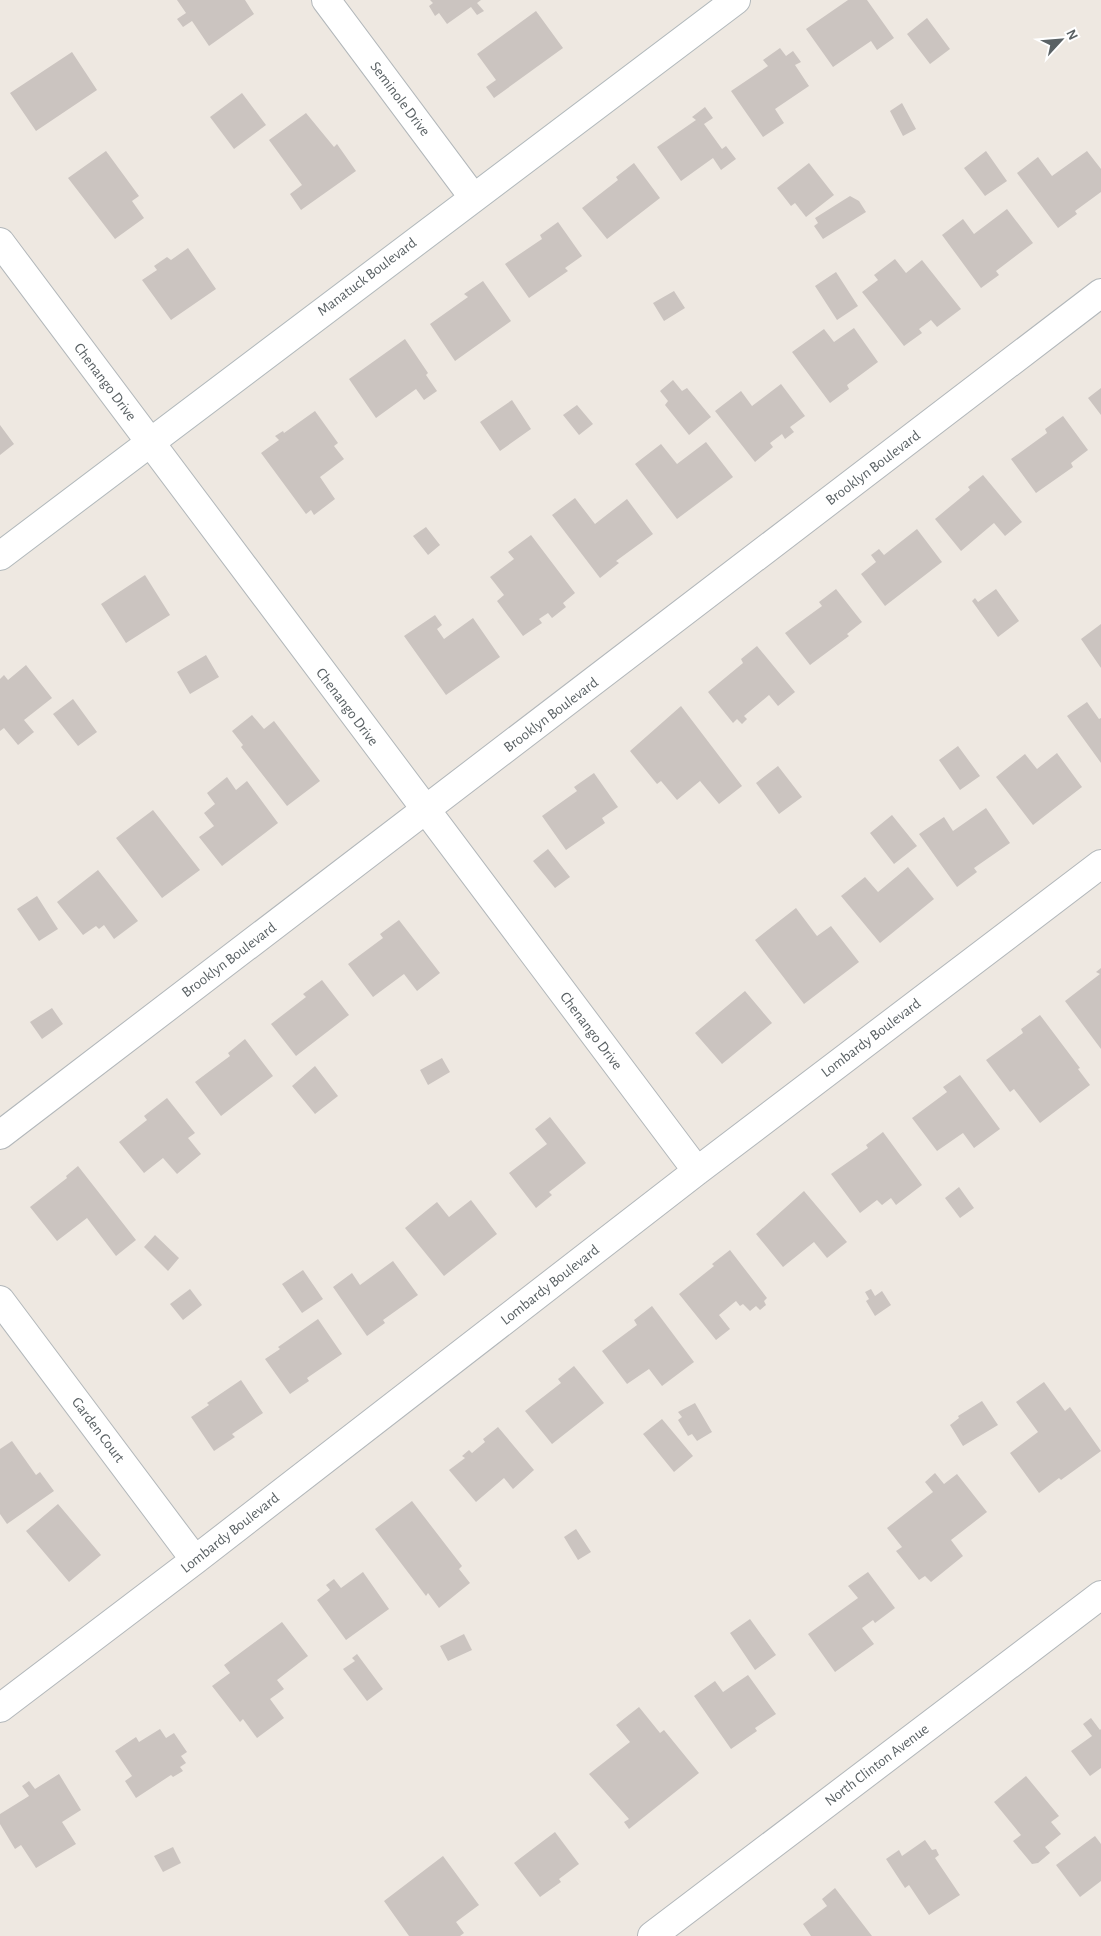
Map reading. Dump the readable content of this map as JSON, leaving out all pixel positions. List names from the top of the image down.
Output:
{
  "streets": {
    "street": [
      "Seminole Drive",
      "Manatuck Boulevard",
      "Chenango Drive",
      "Brooklyn Boulevard",
      "Lombardy Boulevard",
      "Garden Court",
      "North Clinton Avenue"
    ]
  },
  "crossings": [
    ["Seminole Drive", "Manatuck Boulevard"],
    ["Manatuck Boulevard", "Chenango Drive"],
    ["Chenango Drive", "Brooklyn Boulevard"],
    ["Chenango Drive", "Lombardy Boulevard"],
    ["Lombardy Boulevard", "Garden Court"]
  ],
  "north": "top right"
}
